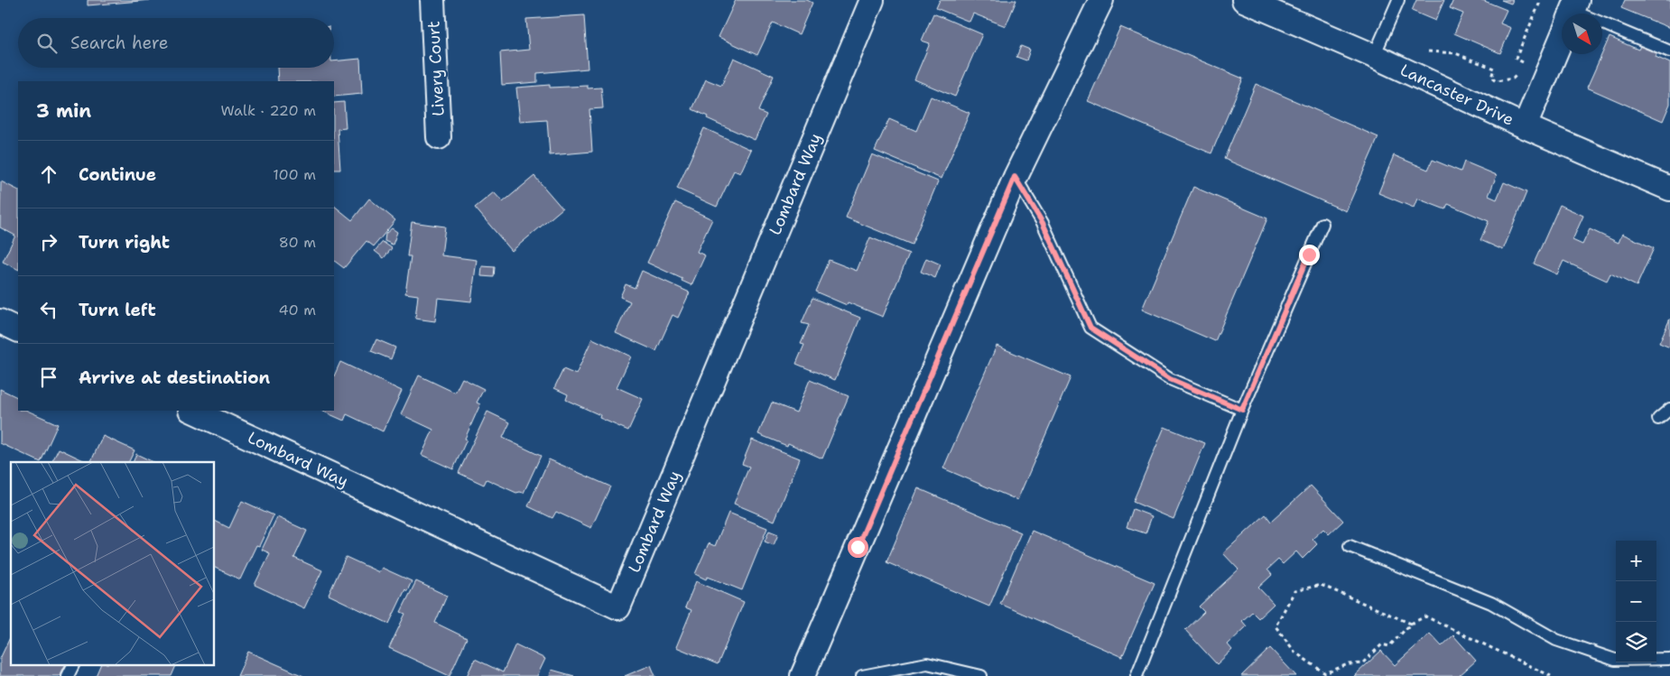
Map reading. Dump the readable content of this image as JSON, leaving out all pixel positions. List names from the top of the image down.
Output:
{
  "streets": {
    "street": ["Livery Court", "Lancaster Drive", "Lombard Way"]
  },
  "north": "bottom right",
  "page": {
    "search": "Search here",
    "heading": ["3 min", "Walk · 220 m"],
    "list": [
      ["Continue", "100 m"],
      ["Turn right", "80 m"],
      ["Turn left", "40 m"],
      "Arrive at destination"
    ],
    "map_buttons": ["+", "−"]
  }
}
